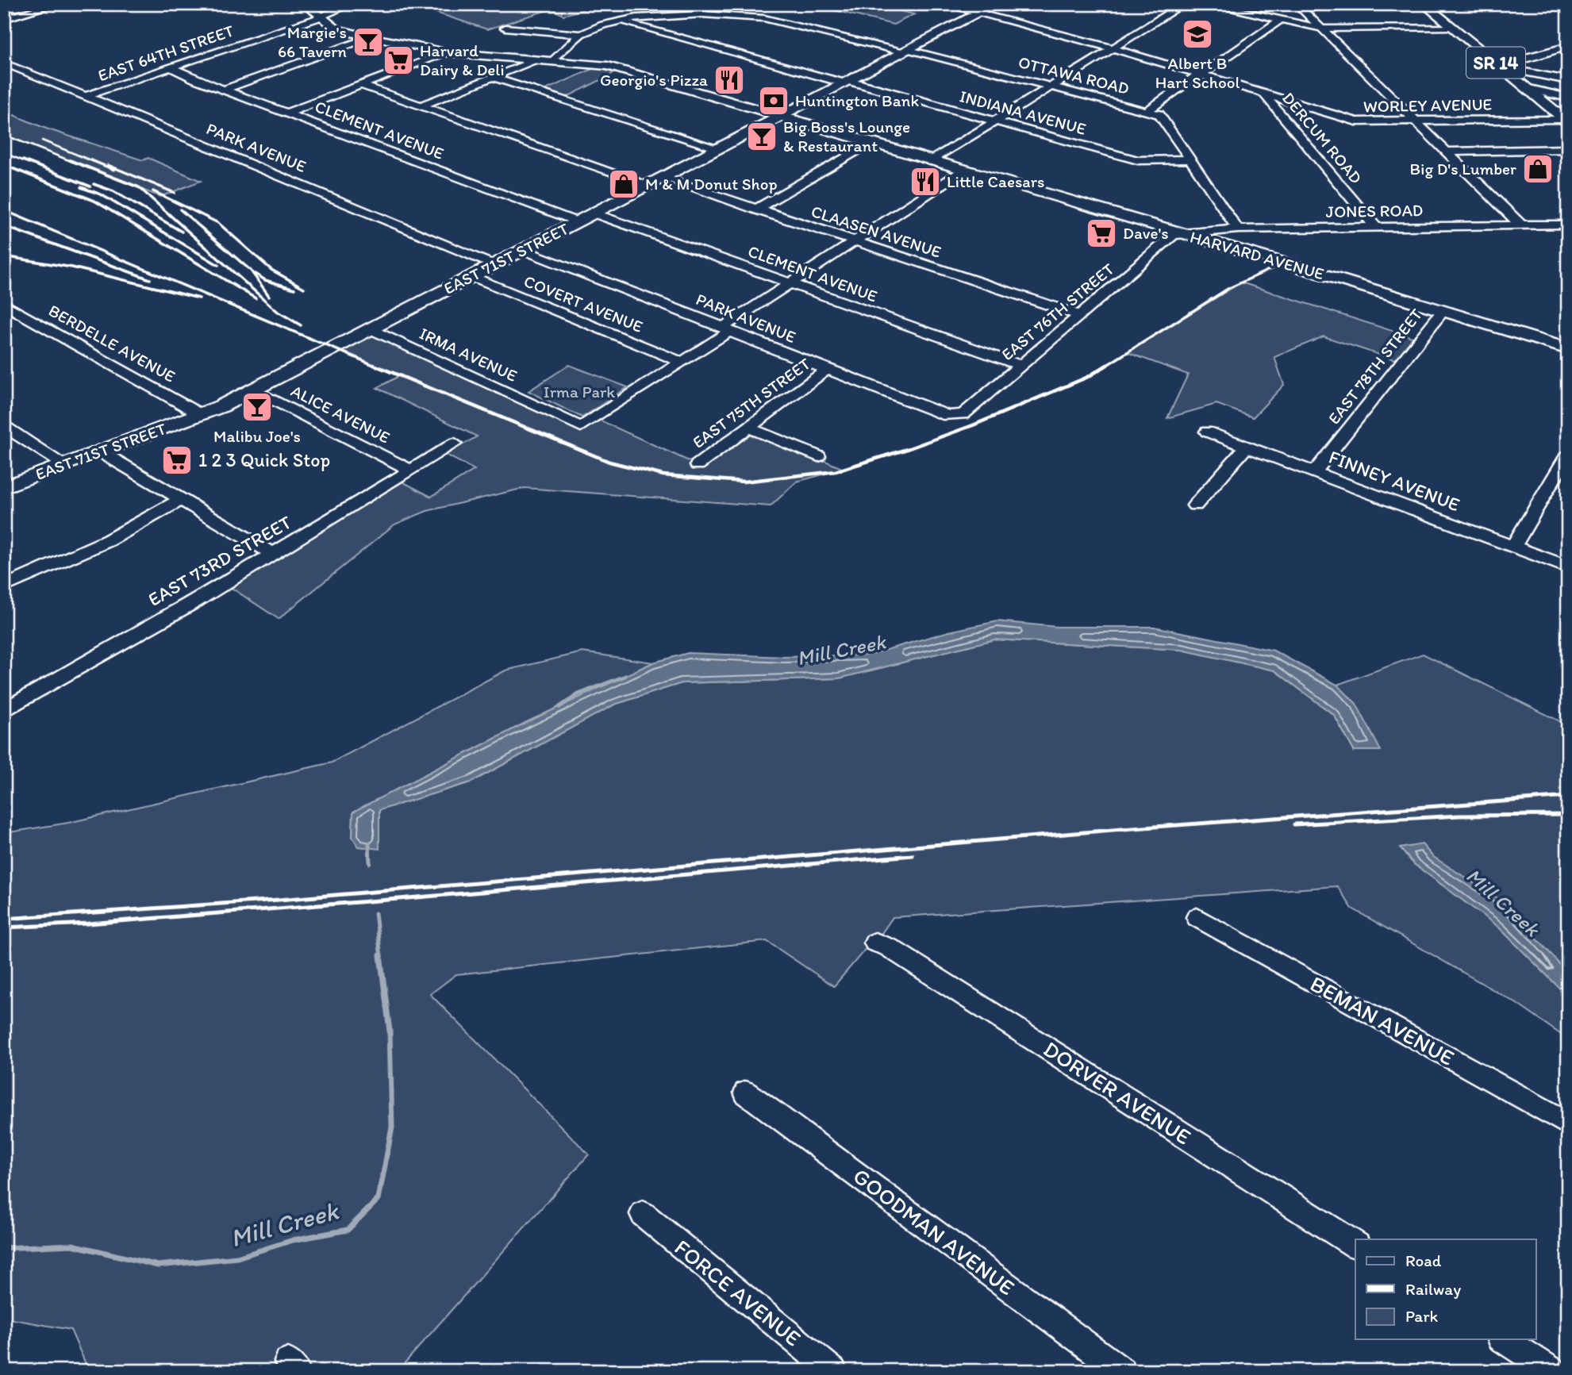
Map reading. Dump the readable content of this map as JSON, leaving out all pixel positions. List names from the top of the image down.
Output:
{
  "streets": {
    "main road": ["SR 14", "HARVARD AVENUE", "EAST 71ST STREET"],
    "street": [
      "EAST 64TH STREET",
      "OTTAWA ROAD",
      "WORLEY AVENUE",
      "INDIANA AVENUE",
      "CLEMENT AVENUE",
      "DERCUM ROAD",
      "PARK AVENUE",
      "JONES ROAD",
      "CLAASEN AVENUE",
      "COVERT AVENUE",
      "EAST 76TH STREET",
      "BERDELLE AVENUE",
      "IRMA AVENUE",
      "EAST 78TH STREET",
      "EAST 75TH STREET",
      "ALICE AVENUE",
      "FINNEY AVENUE",
      "EAST 73RD STREET",
      "BEMAN AVENUE",
      "DORVER AVENUE",
      "GOODMAN AVENUE",
      "FORCE AVENUE"
    ]
  },
  "crossings": [
    ["EAST 64TH STREET", "CLEMENT AVENUE"],
    ["EAST 64TH STREET", "PARK AVENUE"],
    ["EAST 64TH STREET", "HARVARD AVENUE"],
    ["SR 14", "WORLEY AVENUE"],
    ["OTTAWA ROAD", "INDIANA AVENUE"],
    ["OTTAWA ROAD", "JONES ROAD"],
    ["OTTAWA ROAD", "HARVARD AVENUE"],
    ["OTTAWA ROAD", "EAST 71ST STREET"],
    ["WORLEY AVENUE", "DERCUM ROAD"],
    ["WORLEY AVENUE", "EAST 71ST STREET"],
    ["INDIANA AVENUE", "EAST 71ST STREET"],
    ["CLEMENT AVENUE", "EAST 71ST STREET"],
    ["CLEMENT AVENUE", "EAST 76TH STREET"],
    ["DERCUM ROAD", "JONES ROAD"],
    ["PARK AVENUE", "EAST 71ST STREET"],
    ["PARK AVENUE", "EAST 76TH STREET"],
    ["PARK AVENUE", "EAST 75TH STREET"],
    ["JONES ROAD", "HARVARD AVENUE"],
    ["JONES ROAD", "EAST 76TH STREET"],
    ["CLAASEN AVENUE", "EAST 71ST STREET"],
    ["CLAASEN AVENUE", "EAST 76TH STREET"],
    ["HARVARD AVENUE", "EAST 71ST STREET"],
    ["HARVARD AVENUE", "EAST 76TH STREET"],
    ["HARVARD AVENUE", "EAST 78TH STREET"],
    ["EAST 71ST STREET", "COVERT AVENUE"],
    ["EAST 71ST STREET", "BERDELLE AVENUE"],
    ["EAST 71ST STREET", "IRMA AVENUE"],
    ["EAST 71ST STREET", "ALICE AVENUE"],
    ["COVERT AVENUE", "IRMA AVENUE"],
    ["EAST 78TH STREET", "FINNEY AVENUE"],
    ["ALICE AVENUE", "EAST 73RD STREET"]
  ],
  "water": ["Mill Creek"],
  "parks": ["Irma Park"],
  "places": {
    "school or university": ["Albert B Hart School"],
    "bar": ["Margie's 66 Tavern", "Big Boss's Lounge & Restaurant", "Malibu Joe's"],
    "supermarket": ["Harvard Dairy & Deli", "Dave's", "1 2 3 Quick Stop"],
    "restaurant": ["Georgio's Pizza", "Little Caesars"],
    "bank": ["Huntington Bank"],
    "shop": ["Big D's Lumber", "M & M Donut Shop"]
  },
  "legend": ["Road", "Railway", "Park"]
}
